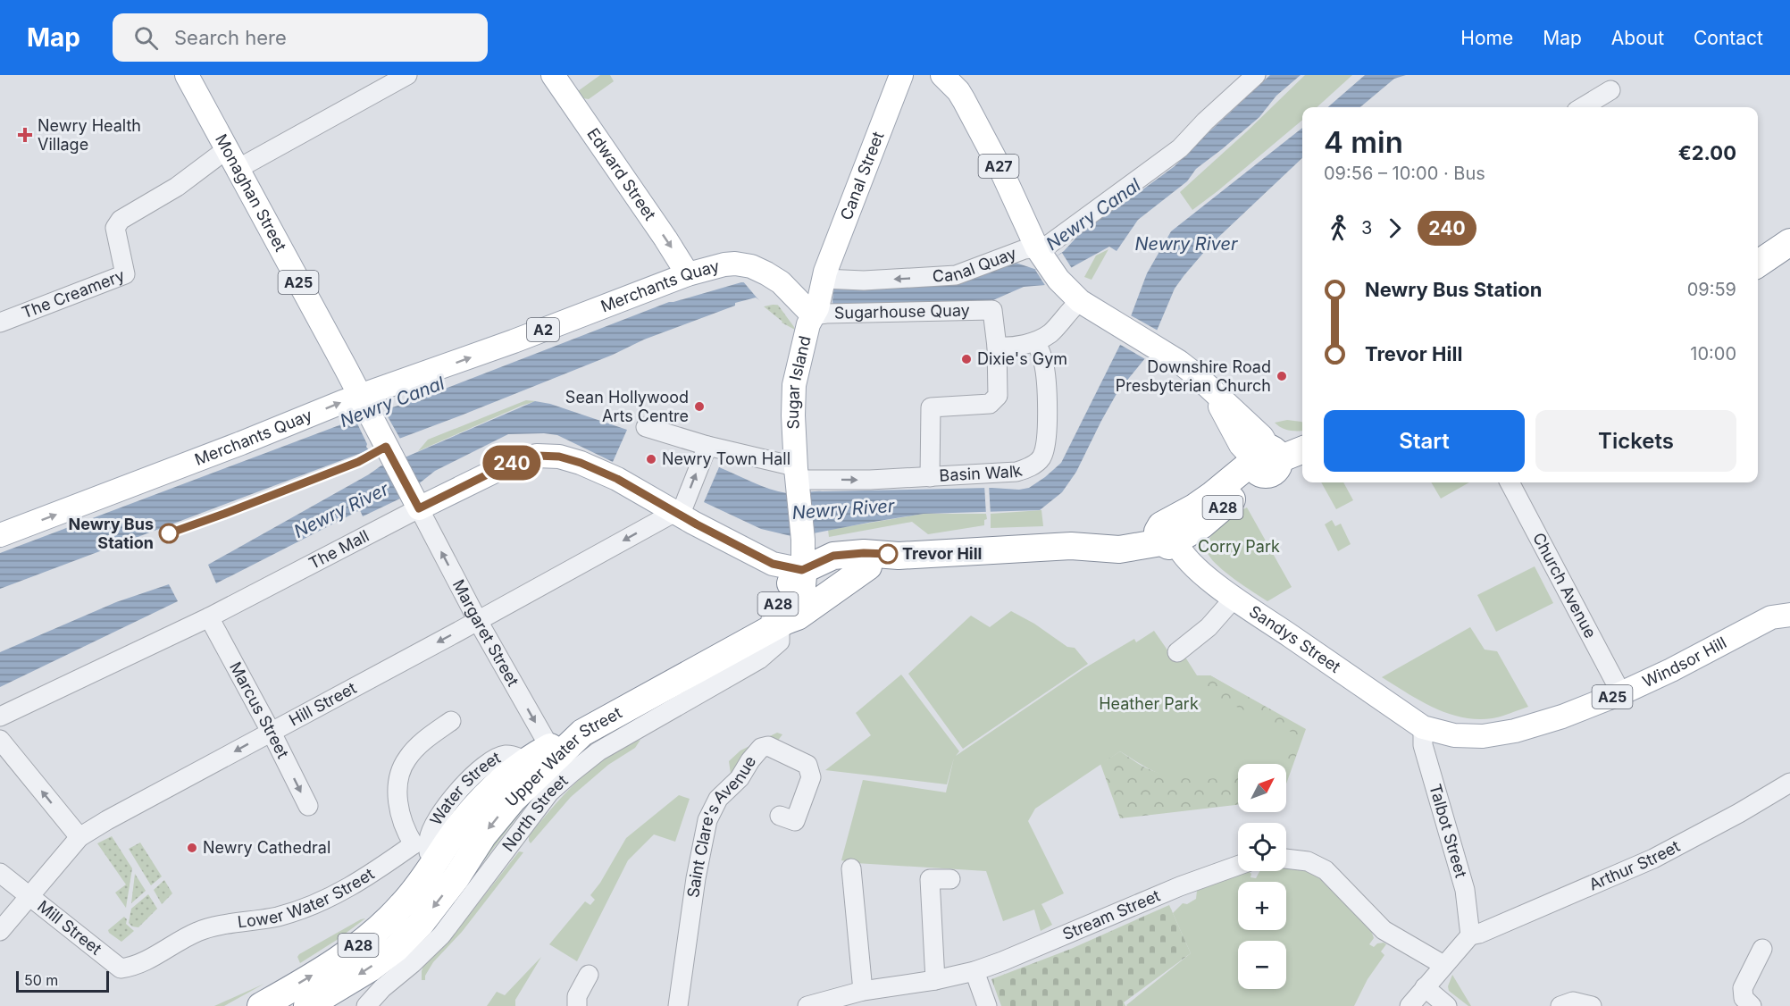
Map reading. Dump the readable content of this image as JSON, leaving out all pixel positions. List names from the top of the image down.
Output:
{
  "streets": {
    "highway": ["A28", "Upper Water Street"],
    "main road": [
      "A27",
      "Edward Street",
      "Canal Street",
      "Monaghan Street",
      "A25",
      "Merchants Quay",
      "A2",
      "Sugar Island",
      "The Mall",
      "Sandys Street",
      "Windsor Hill"
    ],
    "street": [
      "Canal Quay",
      "The Creamery",
      "Sugarhouse Quay",
      "Basin Walk",
      "Church Avenue",
      "Margaret Street",
      "Hill Street",
      "Marcus Street",
      "North Street",
      "Saint Clare's Avenue",
      "Talbot Street",
      "Arthur Street",
      "Lower Water Street",
      "Stream Street",
      "Mill Street"
    ]
  },
  "crossings": [
    ["A27", "Canal Quay"],
    ["A27", "A28"],
    ["Edward Street", "Merchants Quay"],
    ["Canal Street", "Canal Quay"],
    ["Canal Street", "Merchants Quay"],
    ["Canal Street", "Sugar Island"],
    ["Monaghan Street", "Merchants Quay"],
    ["Monaghan Street", "The Creamery"],
    ["Monaghan Street", "The Mall"],
    ["Monaghan Street", "Margaret Street"],
    ["Canal Quay", "Merchants Quay"],
    ["Canal Quay", "Sugar Island"],
    ["Merchants Quay", "Sugarhouse Quay"],
    ["Merchants Quay", "Sugar Island"],
    ["Sugarhouse Quay", "Sugar Island"],
    ["Sugar Island", "Basin Walk"],
    ["Sugar Island", "A28"],
    ["Sugar Island", "The Mall"],
    ["Sugar Island", "Upper Water Street"],
    ["A28", "The Mall"],
    ["A28", "Margaret Street"],
    ["A28", "Sandys Street"],
    ["A28", "Upper Water Street"],
    ["A28", "North Street"],
    ["A28", "Lower Water Street"],
    ["The Mall", "Margaret Street"],
    ["The Mall", "Hill Street"],
    ["The Mall", "Marcus Street"],
    ["The Mall", "Upper Water Street"],
    ["Church Avenue", "Windsor Hill"],
    ["Margaret Street", "Hill Street"],
    ["Margaret Street", "Upper Water Street"],
    ["Sandys Street", "Windsor Hill"],
    ["Sandys Street", "Talbot Street"],
    ["Windsor Hill", "Talbot Street"],
    ["Hill Street", "Marcus Street"],
    ["Hill Street", "Mill Street"],
    ["Upper Water Street", "North Street"],
    ["Talbot Street", "Arthur Street"],
    ["Lower Water Street", "Mill Street"]
  ],
  "one_way": [
    "Edward Street",
    "Canal Quay",
    "Merchants Quay",
    "Hill Street",
    "Marcus Street"
  ],
  "water": ["Newry Canal", "Newry River"],
  "parks": ["Corry Park", "Heather Park"],
  "places": {
    "health": ["Newry Health Village"],
    "other": [
      "Dixie's Gym",
      "Downshire Road Presbyterian Church",
      "Sean Hollywood Arts Centre",
      "Newry Town Hall",
      "Newry Bus Station",
      "Trevor Hill",
      "Newry Cathedral"
    ]
  },
  "lines": ["bus line 240"],
  "scale_bar": "50 m",
  "north": "top right",
  "page": {
    "header": "Map",
    "search": "Search here",
    "nav": [
      "Home",
      "Map",
      "About",
      "Contact"
    ],
    "on_map": "240",
    "heading": ["4 min", "09:56 – 10:00 · Bus", "€2.00"],
    "legs": ["3", "240"],
    "list": [
      {
        "name": "Newry Bus Station",
        "value": "09:59"
      },
      {
        "name": "Trevor Hill",
        "value": "10:00"
      }
    ],
    "buttons": ["Start", "Tickets"],
    "map_buttons": ["+", "−"],
    "scale": "50 m"
  }
}
